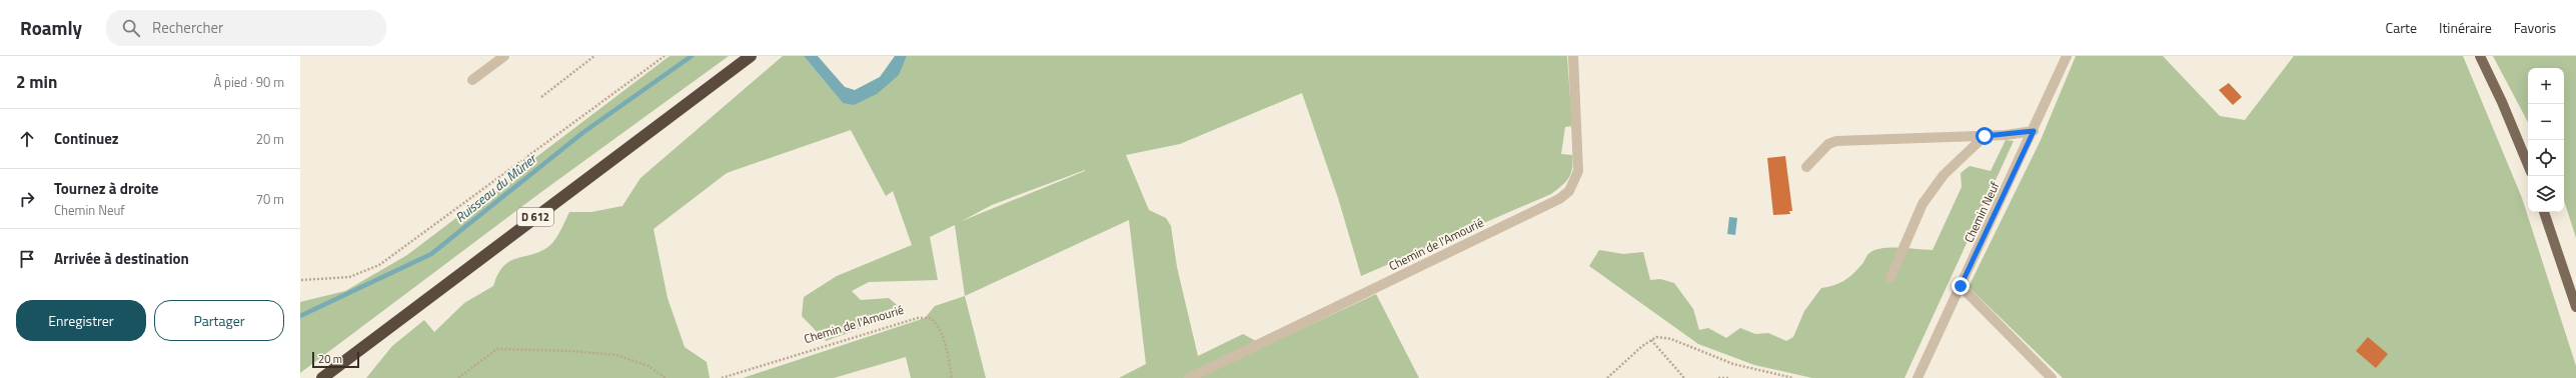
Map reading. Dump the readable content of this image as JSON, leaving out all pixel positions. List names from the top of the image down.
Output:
{
  "streets": {
    "highway": ["D 612"],
    "street": ["Chemin Neuf", "Chemin de l'Amourié"]
  },
  "water": ["Ruisseau du Mûrier"],
  "scale_bar": "20 m",
  "page": {
    "header": "Roamly",
    "search": "Rechercher",
    "nav": ["Carte", "Itinéraire", "Favoris"],
    "heading": ["2 min", "À pied · 90 m"],
    "map_buttons": ["+", "−"],
    "list": [
      ["Continuez", "20 m"],
      ["Tournez à droite", "Chemin Neuf", "70 m"],
      "Arrivée à destination"
    ],
    "buttons": ["Enregistrer", "Partager"],
    "scale": "20 m"
  }
}
